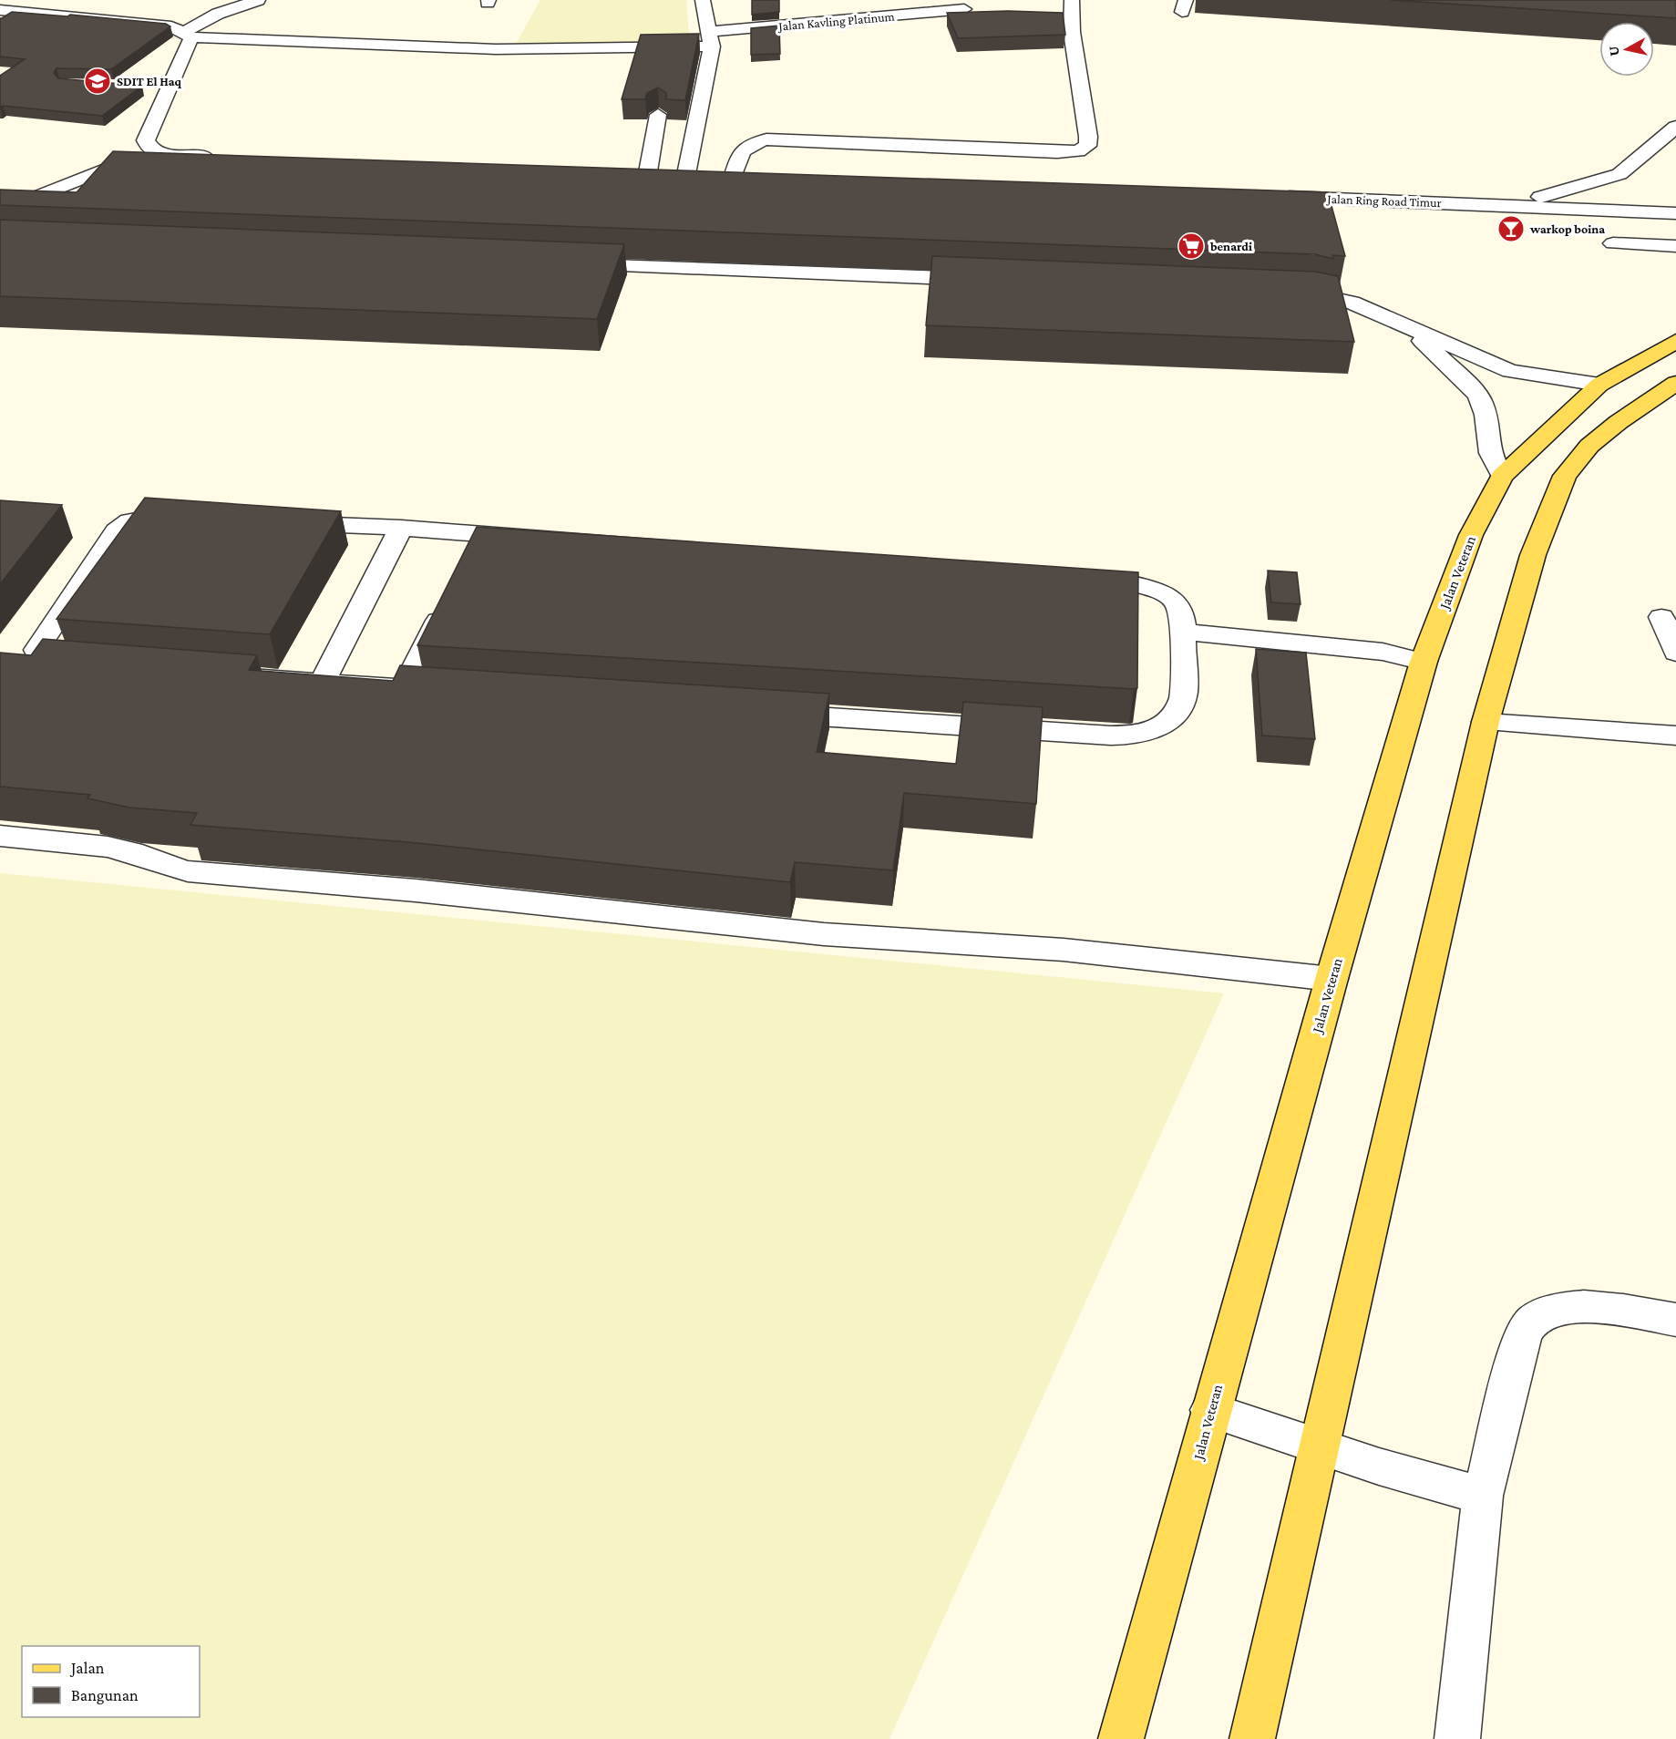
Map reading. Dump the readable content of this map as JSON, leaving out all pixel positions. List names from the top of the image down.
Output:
{
  "streets": {
    "main road": ["Jalan Veteran"],
    "street": ["Jalan Kavling Platinum", "Jalan Ring Road Timur"]
  },
  "places": {
    "school or university": ["SDIT El Haq"],
    "bar": ["warkop boina"],
    "supermarket": ["benardi"]
  },
  "legend": ["Jalan", "Bangunan"],
  "north": "left"
}
